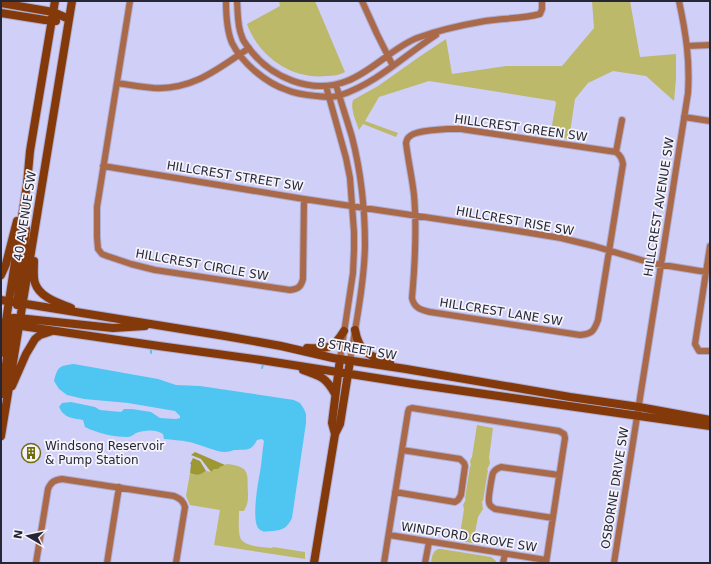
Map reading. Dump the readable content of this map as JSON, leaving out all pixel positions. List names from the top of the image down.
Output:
{
  "streets": {
    "main road": ["40 AVENUE SW", "8 STREET SW"],
    "street": [
      "HILLCREST GREEN SW",
      "HILLCREST STREET SW",
      "HILLCREST AVENUE SW",
      "HILLCREST RISE SW",
      "HILLCREST CIRCLE SW",
      "HILLCREST LANE SW",
      "OSBORNE DRIVE SW",
      "WINDFORD GROVE SW"
    ]
  },
  "crossings": [
    ["HILLCREST GREEN SW", "HILLCREST RISE SW"],
    ["HILLCREST GREEN SW", "HILLCREST LANE SW"],
    ["HILLCREST STREET SW", "HILLCREST RISE SW"],
    ["HILLCREST STREET SW", "HILLCREST CIRCLE SW"],
    ["HILLCREST AVENUE SW", "HILLCREST RISE SW"],
    ["HILLCREST AVENUE SW", "8 STREET SW"],
    ["HILLCREST AVENUE SW", "OSBORNE DRIVE SW"],
    ["40 AVENUE SW", "8 STREET SW"],
    ["HILLCREST RISE SW", "HILLCREST LANE SW"],
    ["8 STREET SW", "OSBORNE DRIVE SW"]
  ],
  "places": {
    "building": ["Windsong Reservoir & Pump Station"]
  },
  "north": "left"
}
